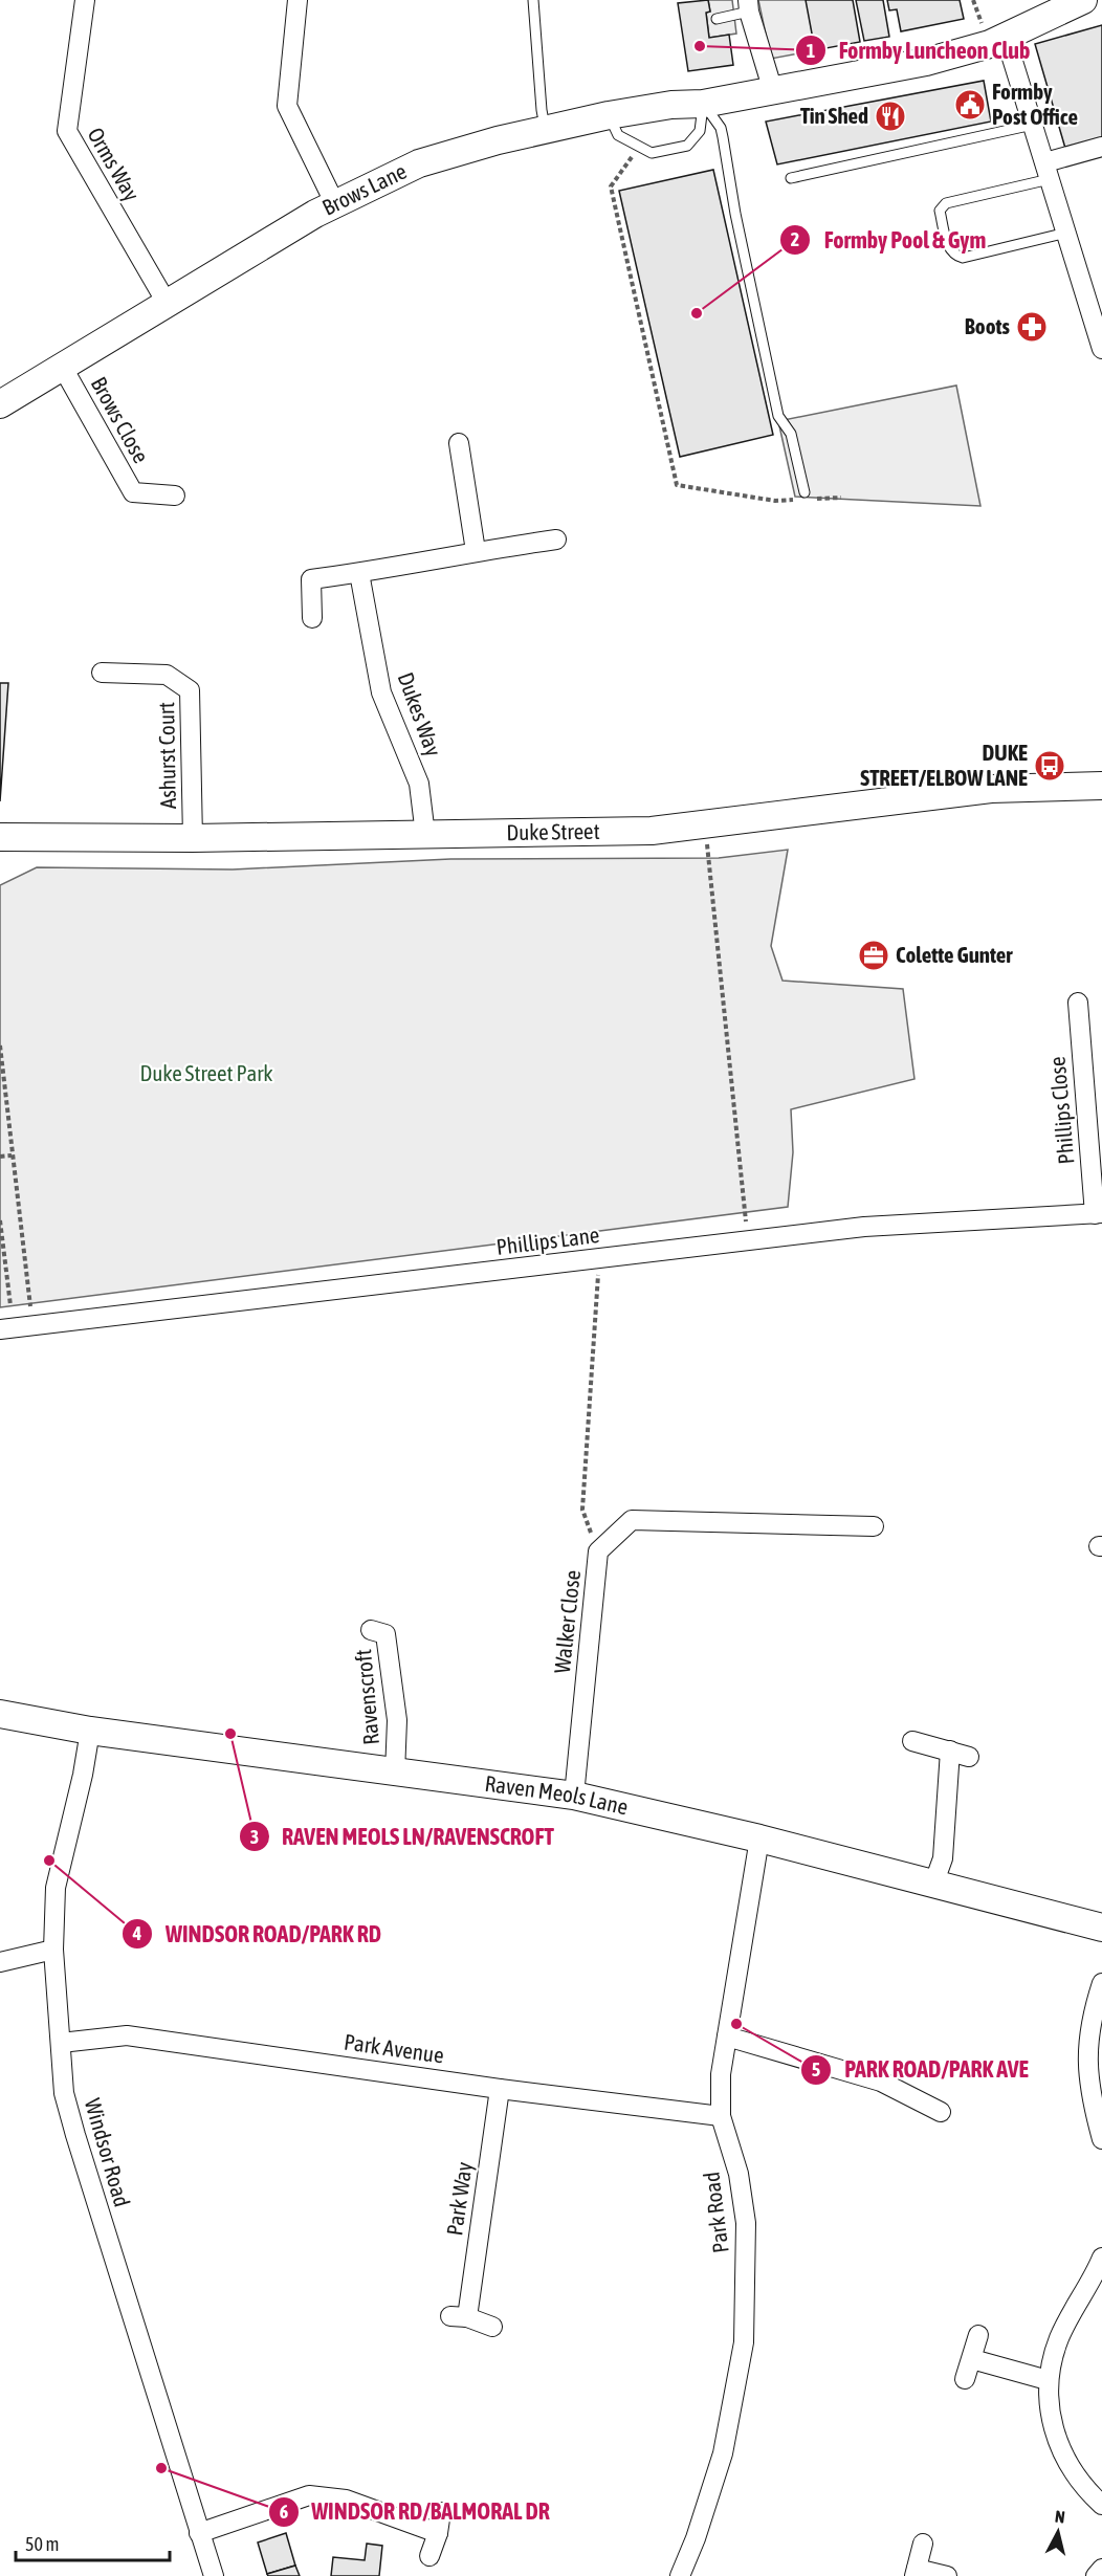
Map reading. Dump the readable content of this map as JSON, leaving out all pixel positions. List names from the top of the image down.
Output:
{
  "streets": {
    "street": [
      "Orms Way",
      "Brows Lane",
      "Brows Close",
      "Dukes Way",
      "Ashurst Court",
      "Duke Street",
      "Phillips Close",
      "Phillips Lane",
      "Walker Close",
      "Ravenscroft",
      "Raven Meols Lane",
      "Park Avenue",
      "Windsor Road",
      "Park Way",
      "Park Road"
    ]
  },
  "crossings": [
    ["Orms Way", "Brows Lane"],
    ["Brows Lane", "Brows Close"],
    ["Dukes Way", "Duke Street"],
    ["Ashurst Court", "Duke Street"],
    ["Phillips Close", "Phillips Lane"],
    ["Walker Close", "Raven Meols Lane"],
    ["Ravenscroft", "Raven Meols Lane"],
    ["Raven Meols Lane", "Windsor Road"],
    ["Raven Meols Lane", "Park Road"],
    ["Park Avenue", "Windsor Road"],
    ["Park Avenue", "Park Way"],
    ["Park Avenue", "Park Road"]
  ],
  "parks": ["Duke Street Park"],
  "places": {
    "other": [
      "Formby Luncheon Club",
      "Formby Pool & Gym",
      "RAVEN MEOLS LN/RAVENSCROFT",
      "WINDSOR ROAD/PARK RD",
      "PARK ROAD/PARK AVE",
      "WINDSOR RD/BALMORAL DR"
    ],
    "public building": ["Formby Post Office"],
    "restaurant": ["Tin Shed"],
    "pharmacy": ["Boots"],
    "bus stop": ["DUKE STREET/ELBOW LANE"],
    "office": ["Colette Gunter"]
  },
  "scale_bar": "50 m",
  "north": "top"
}
